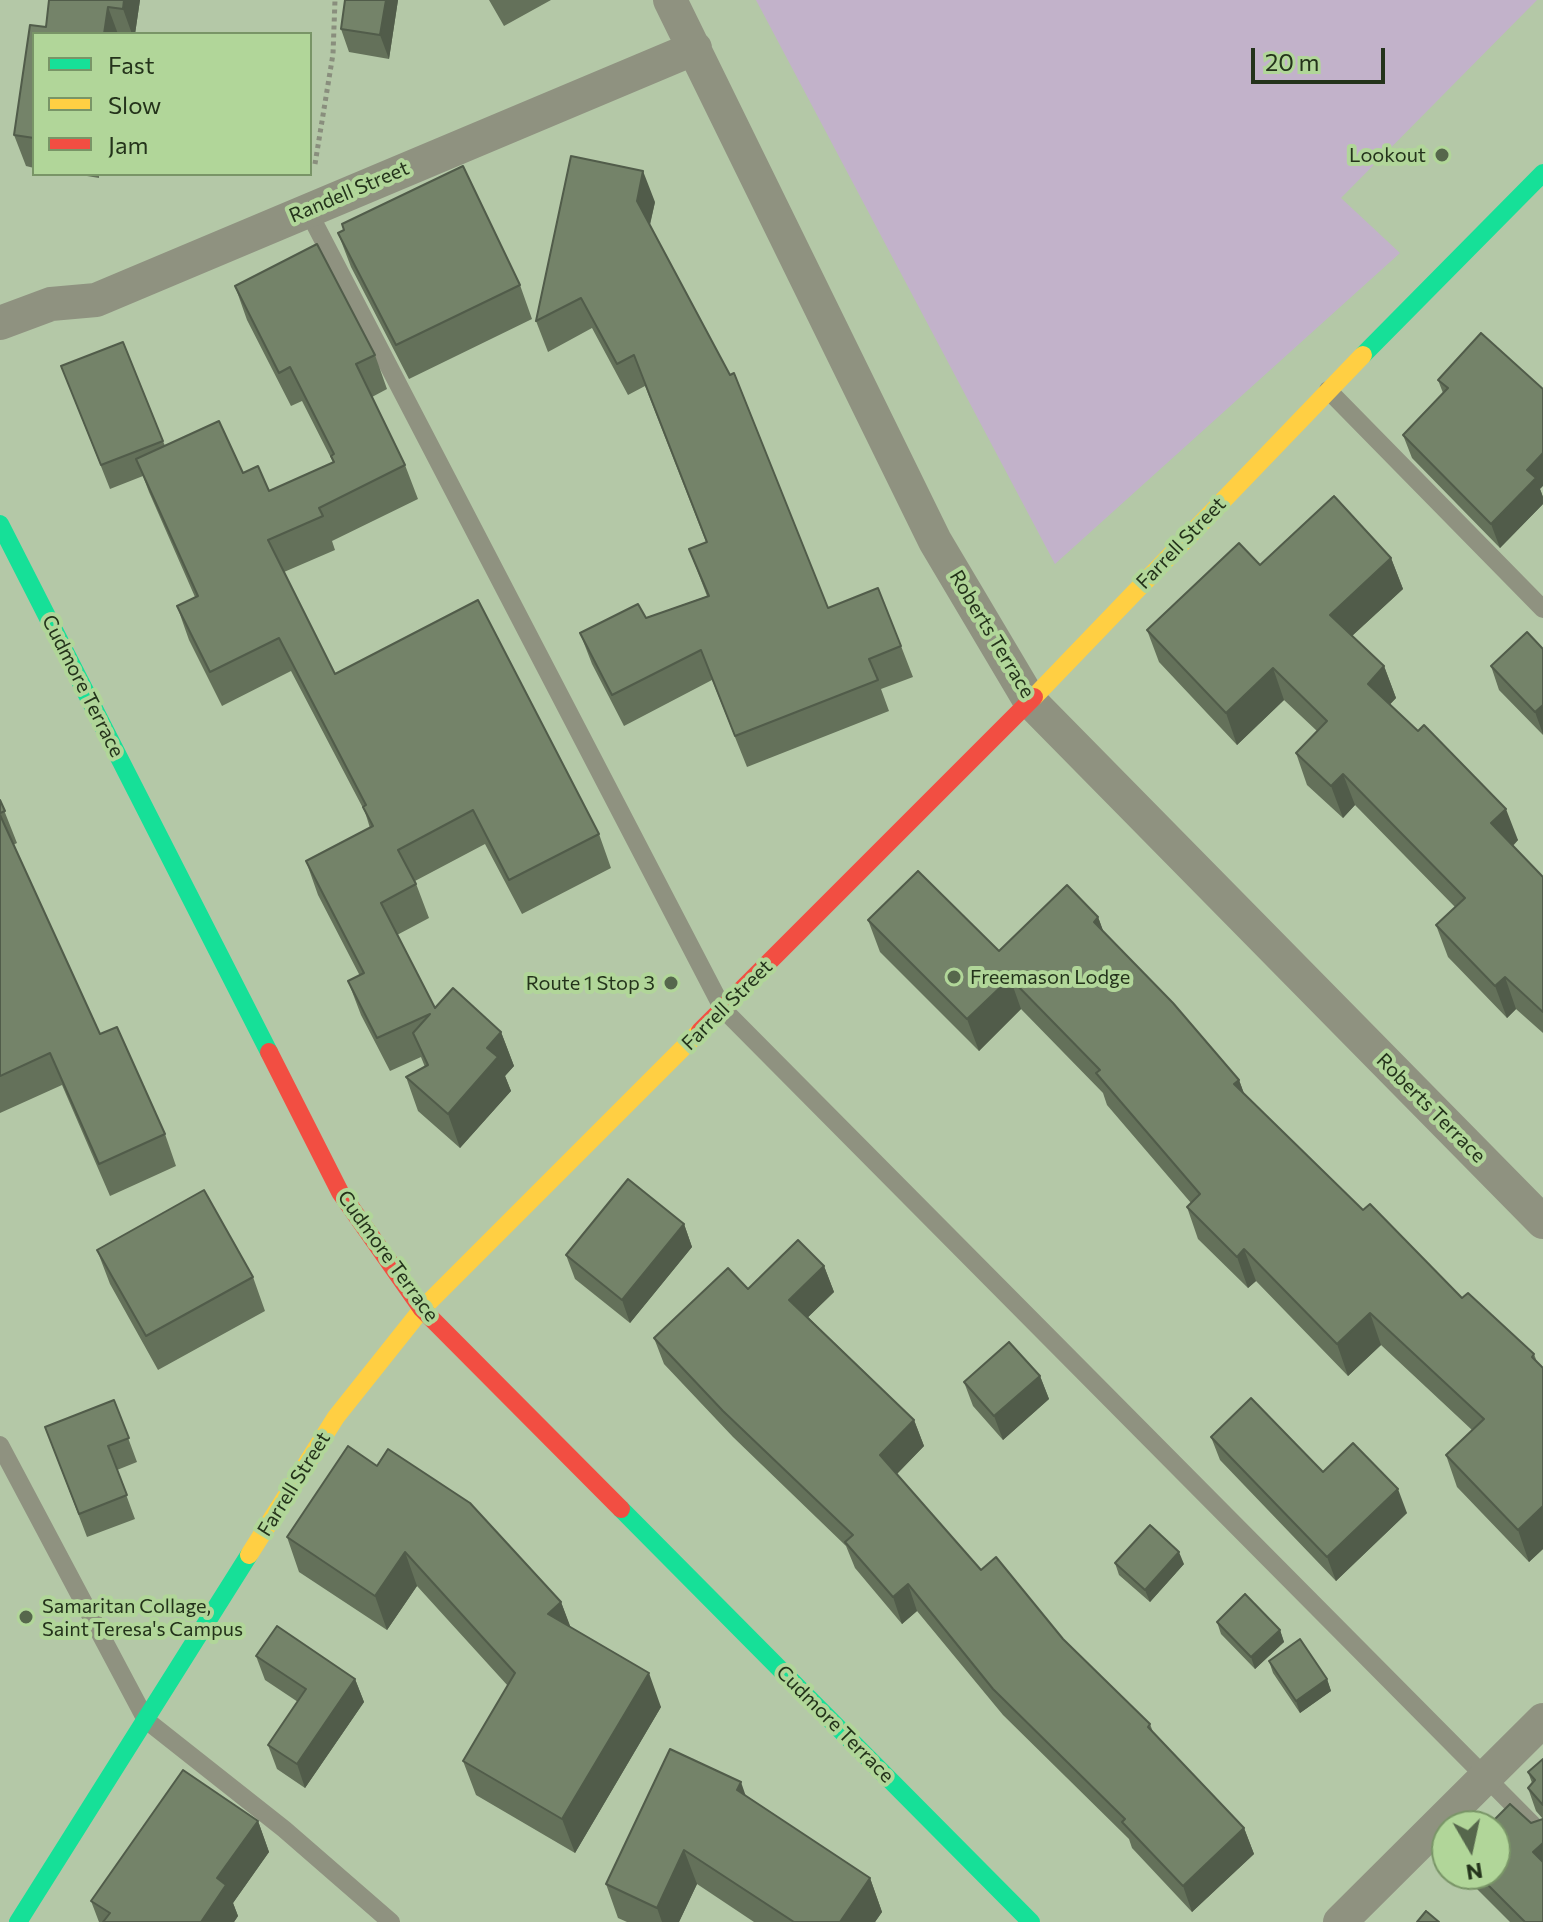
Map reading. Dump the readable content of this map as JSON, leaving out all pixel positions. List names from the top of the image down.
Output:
{
  "streets": {
    "main road": ["Farrell Street", "Cudmore Terrace"],
    "street": ["Randell Street", "Roberts Terrace"]
  },
  "crossings": [
    ["Randell Street", "Roberts Terrace"],
    ["Farrell Street", "Roberts Terrace"],
    ["Farrell Street", "Cudmore Terrace"]
  ],
  "places": [
    "Lookout",
    "Freemason Lodge",
    "Route 1 Stop 3",
    "Samaritan Collage, Saint Teresa's Campus"
  ],
  "legend": ["Fast", "Slow", "Jam"],
  "scale_bar": "20 m",
  "north": "bottom"
}
